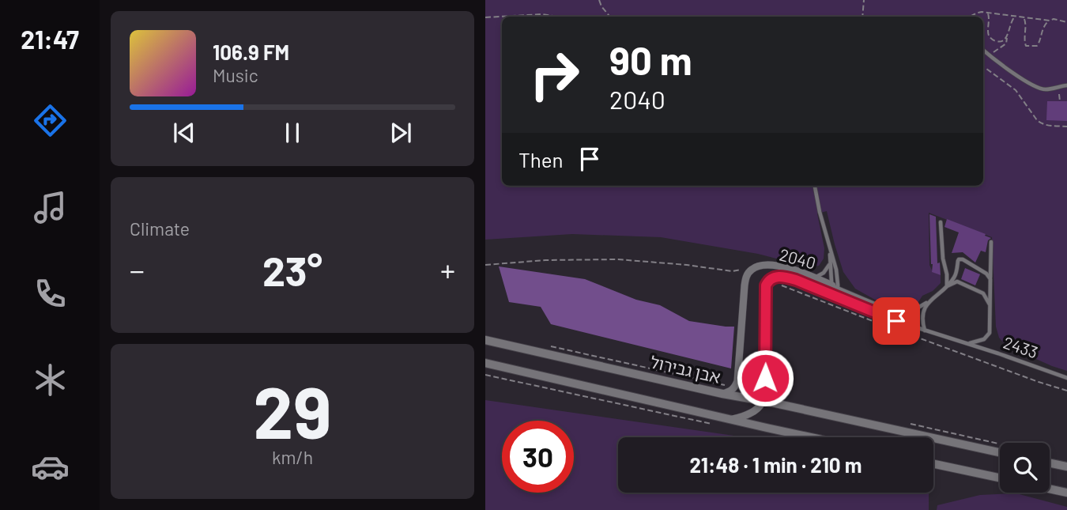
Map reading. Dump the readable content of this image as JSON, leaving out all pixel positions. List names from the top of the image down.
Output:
{
  "streets": {
    "street": ["2040", "אבן גבירול"],
    "lane": ["2433"]
  },
  "crossings": [
    ["2040", "2433"],
    ["2040", "אבן גבירול"]
  ],
  "page": {
    "tabs": "21:47",
    "turn": ["90 m", "2040"],
    "song": ["106.9 FM", "Music"],
    "then": "Then",
    "tile": [
      "Climate",
      ["29", "km/h"]
    ],
    "heat": ["−", "23°", "+"],
    "limit": "30",
    "trip": "21:48 · 1 min · 210 m"
  }
}
